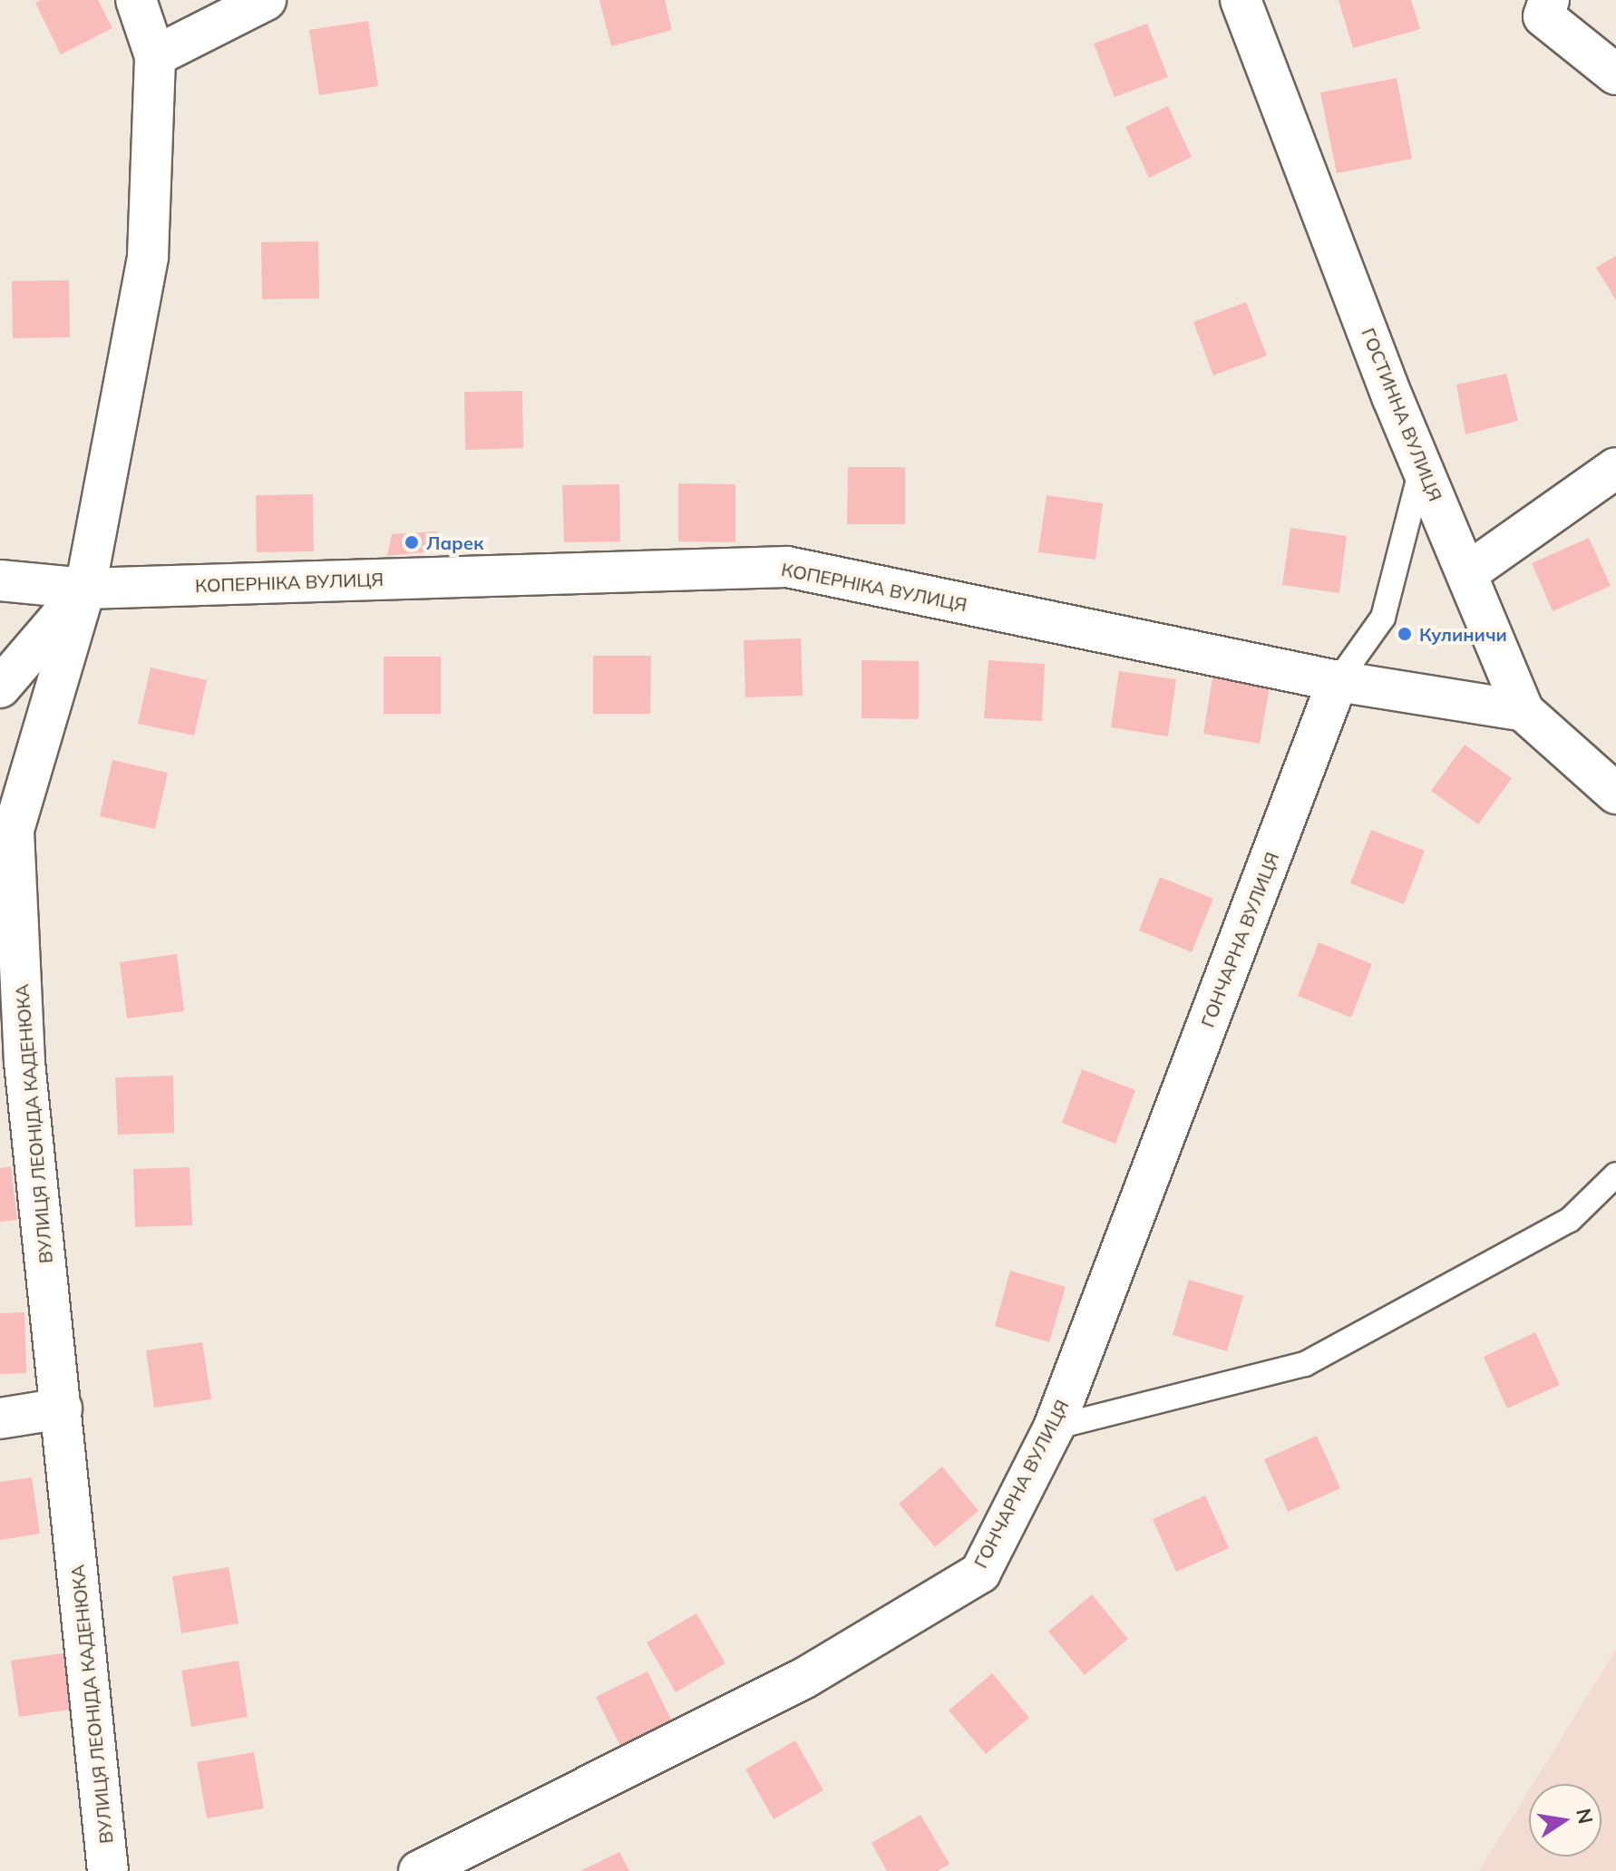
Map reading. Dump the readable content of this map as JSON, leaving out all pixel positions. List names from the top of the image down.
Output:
{
  "streets": {
    "street": [
      "ГОСТИННА ВУЛИЦЯ",
      "КОПЕРНІКА ВУЛИЦЯ",
      "ГОНЧАРНА ВУЛИЦЯ",
      "ВУЛИЦЯ ЛЕОНІДА КАДЕНЮКА"
    ]
  },
  "crossings": [
    ["ГОСТИННА ВУЛИЦЯ", "КОПЕРНІКА ВУЛИЦЯ"],
    ["КОПЕРНІКА ВУЛИЦЯ", "ГОНЧАРНА ВУЛИЦЯ"],
    ["КОПЕРНІКА ВУЛИЦЯ", "ВУЛИЦЯ ЛЕОНІДА КАДЕНЮКА"]
  ],
  "places": ["Ларек", "Кулиничи"],
  "north": "right"
}
